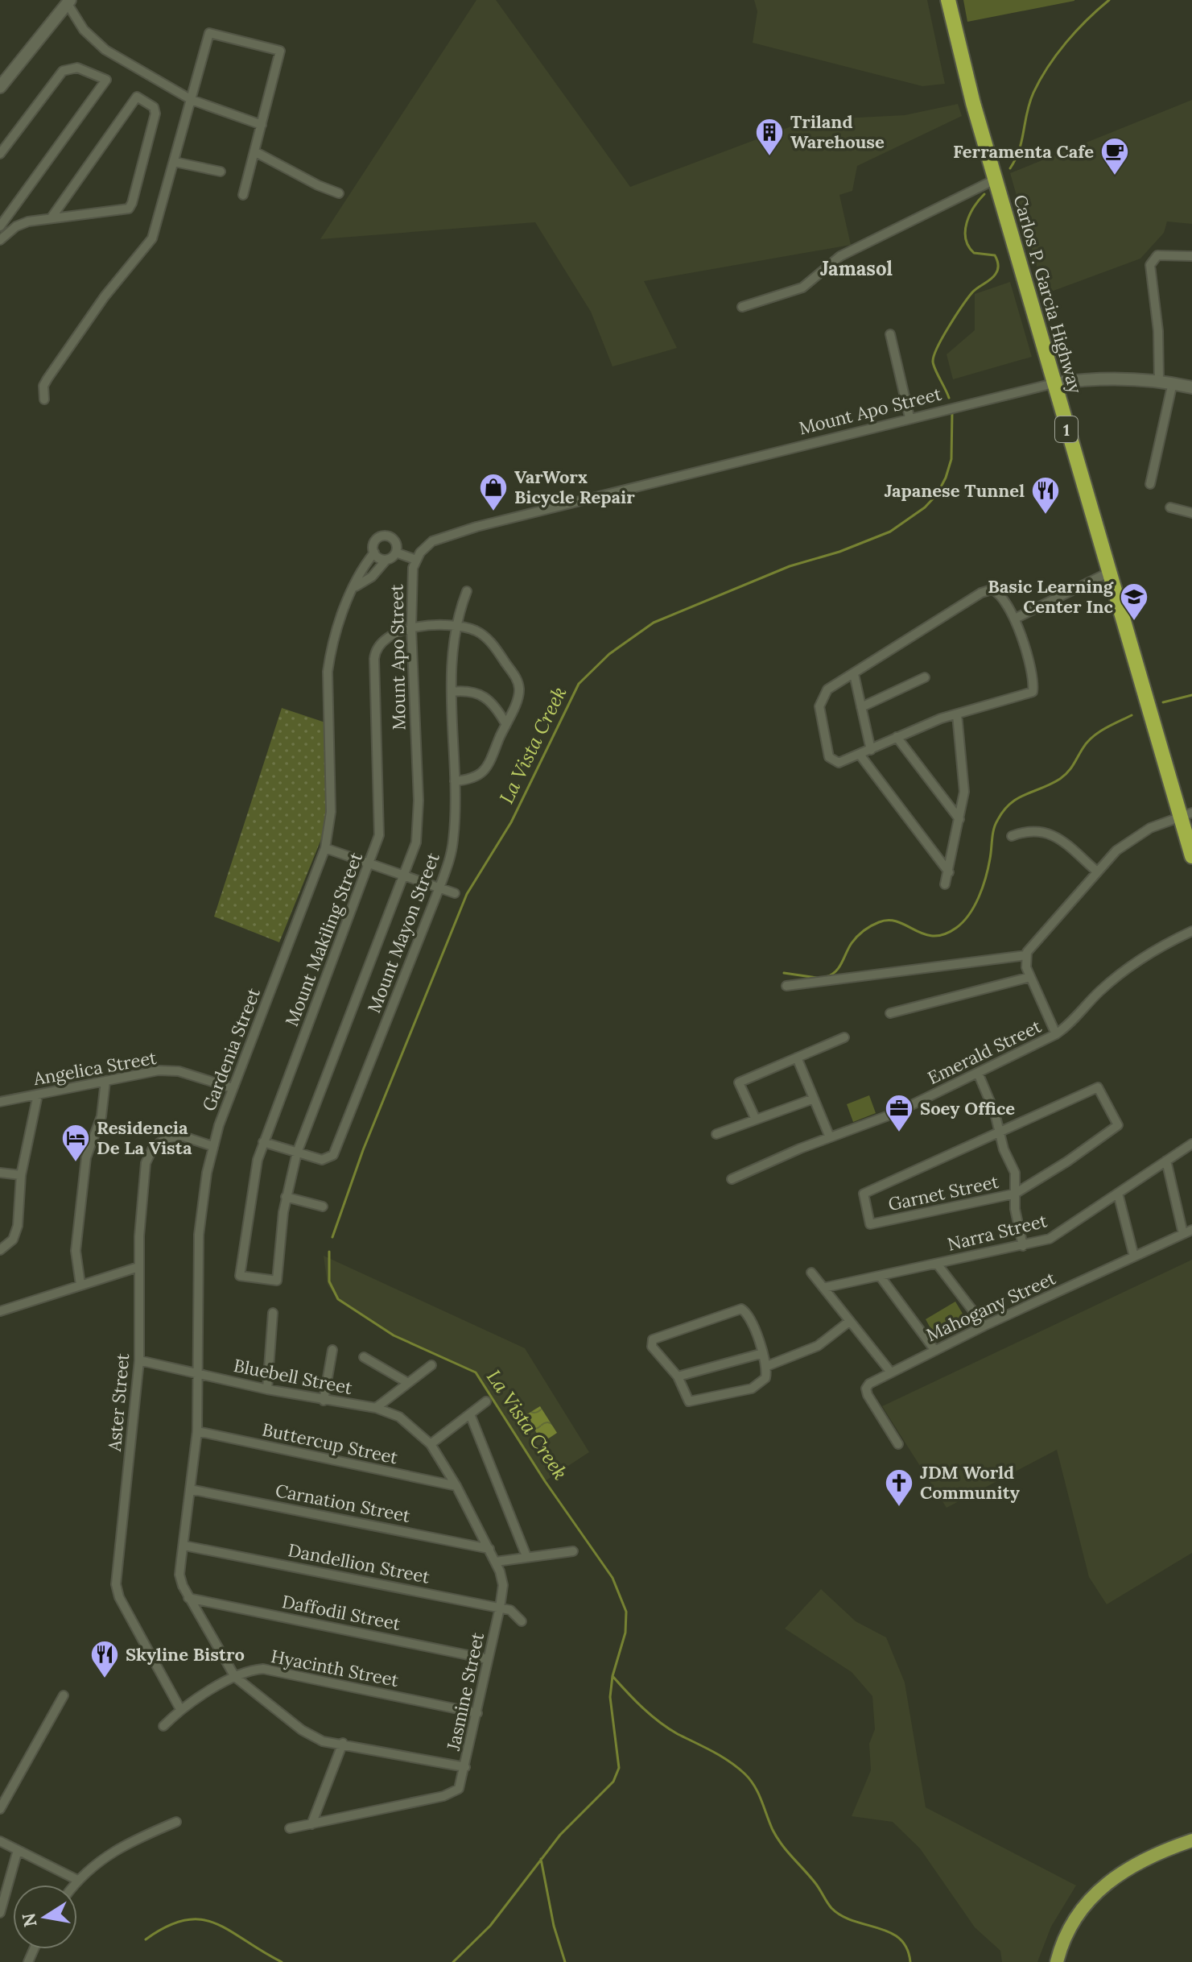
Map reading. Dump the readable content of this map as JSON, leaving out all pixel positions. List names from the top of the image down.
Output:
{
  "streets": {
    "highway": ["Carlos P. Garcia Highway", "1"],
    "street": [
      "Mount Apo Street",
      "Mount Mayon Street",
      "Mount Makiling Street",
      "Gardenia Street",
      "Emerald Street",
      "Angelica Street",
      "Garnet Street",
      "Narra Street",
      "Mahogany Street",
      "Bluebell Street",
      "Aster Street",
      "Buttercup Street",
      "Carnation Street",
      "Dandellion Street",
      "Daffodil Street",
      "Hyacinth Street",
      "Jasmine Street"
    ]
  },
  "crossings": [
    ["Carlos P. Garcia Highway", "Mount Apo Street"],
    ["Mount Apo Street", "Mount Mayon Street"],
    ["Mount Apo Street", "Mount Makiling Street"],
    ["Gardenia Street", "Angelica Street"],
    ["Gardenia Street", "Bluebell Street"],
    ["Gardenia Street", "Aster Street"],
    ["Gardenia Street", "Buttercup Street"],
    ["Gardenia Street", "Carnation Street"],
    ["Gardenia Street", "Dandellion Street"],
    ["Gardenia Street", "Daffodil Street"],
    ["Gardenia Street", "Hyacinth Street"],
    ["Bluebell Street", "Aster Street"],
    ["Bluebell Street", "Jasmine Street"],
    ["Aster Street", "Hyacinth Street"],
    ["Buttercup Street", "Jasmine Street"],
    ["Carnation Street", "Jasmine Street"],
    ["Dandellion Street", "Jasmine Street"],
    ["Daffodil Street", "Jasmine Street"],
    ["Hyacinth Street", "Jasmine Street"]
  ],
  "districts": ["Jamasol"],
  "water": ["La Vista Creek"],
  "places": {
    "building": ["Triland Warehouse"],
    "cafe": ["Ferramenta Cafe"],
    "shop": ["VarWorx Bicycle Repair"],
    "restaurant": ["Japanese Tunnel", "Skyline Bistro"],
    "school or university": ["Basic Learning Center Inc"],
    "office": ["Soey Office"],
    "hotel": ["Residencia De La Vista"],
    "church": ["JDM World Community"]
  },
  "north": "left"
}
